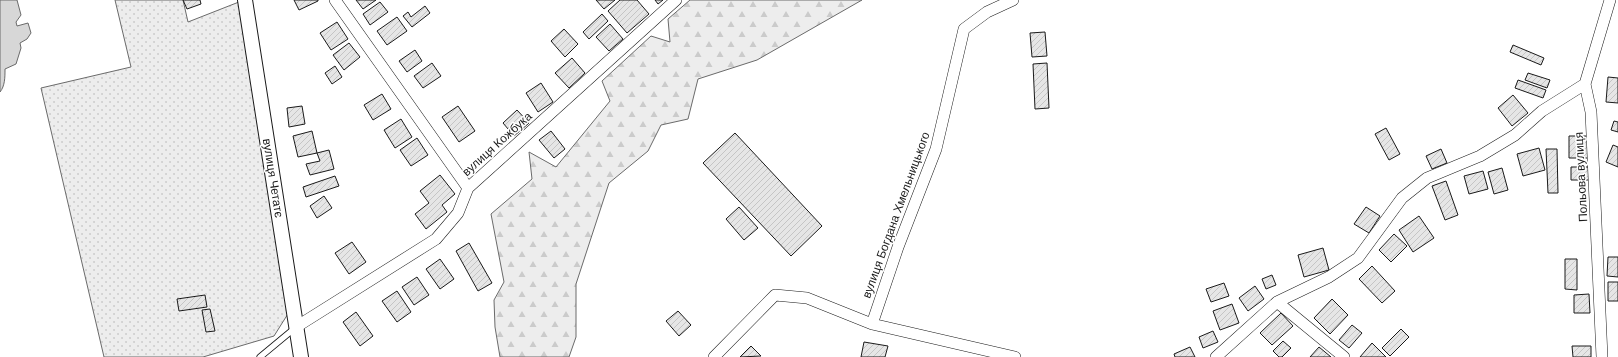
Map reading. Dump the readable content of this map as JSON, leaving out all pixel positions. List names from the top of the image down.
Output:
{
  "streets": {
    "street": [
      "вулиця Кожбука",
      "Польова вулиця",
      "вулиця Четатє",
      "вулиця Богдана Хмельницького"
    ]
  },
  "crossings": [
    ["вулиця Кожбука", "вулиця Четатє"]
  ]
}
